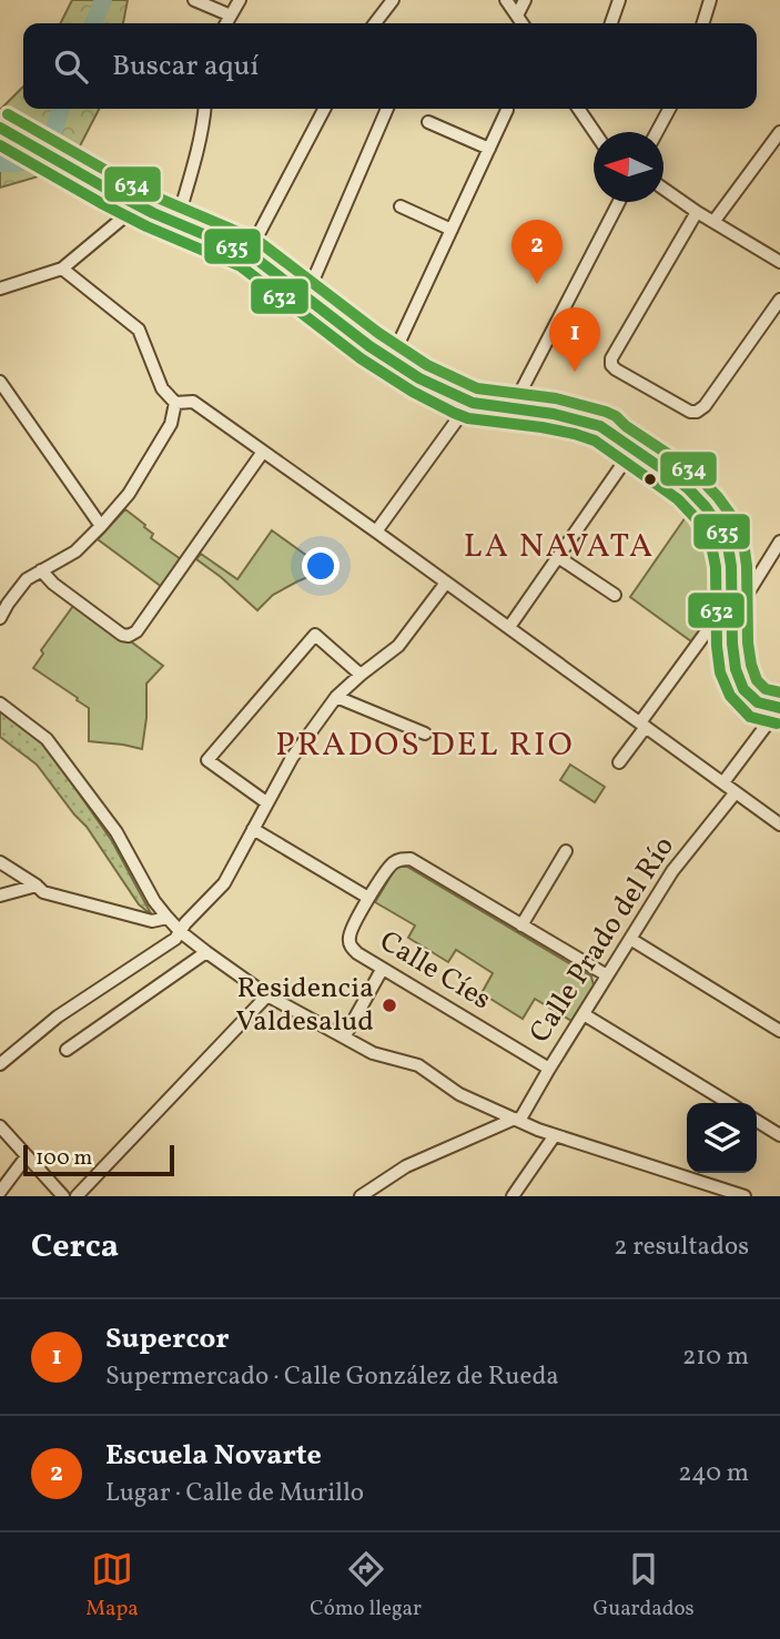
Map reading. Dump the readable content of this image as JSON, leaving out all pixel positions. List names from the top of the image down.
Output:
{
  "streets": {
    "street": ["Calle Prado del Río", "Calle Cíes"]
  },
  "crossings": [
    ["Calle Prado del Río", "Calle Cíes"]
  ],
  "districts": ["LA NAVATA", "PRADOS DEL RIO"],
  "places": ["Residencia Valdesalud"],
  "lines": ["transit line 634", "transit line 635", "transit line 632"],
  "scale_bar": "100 m",
  "north": "left",
  "page": {
    "search": "Buscar aquí",
    "pins": ["2", "1"],
    "scale": "100 m",
    "heading": ["Cerca", "2 resultados"],
    "list": [
      {
        "mark": "1",
        "name": "Supercor",
        "note": "Supermercado · Calle González de Rueda",
        "value": "210 m"
      },
      {
        "mark": "2",
        "name": "Escuela Novarte",
        "note": "Lugar · Calle de Murillo",
        "value": "240 m"
      }
    ],
    "nav": ["Mapa", "Cómo llegar", "Guardados"]
  }
}
